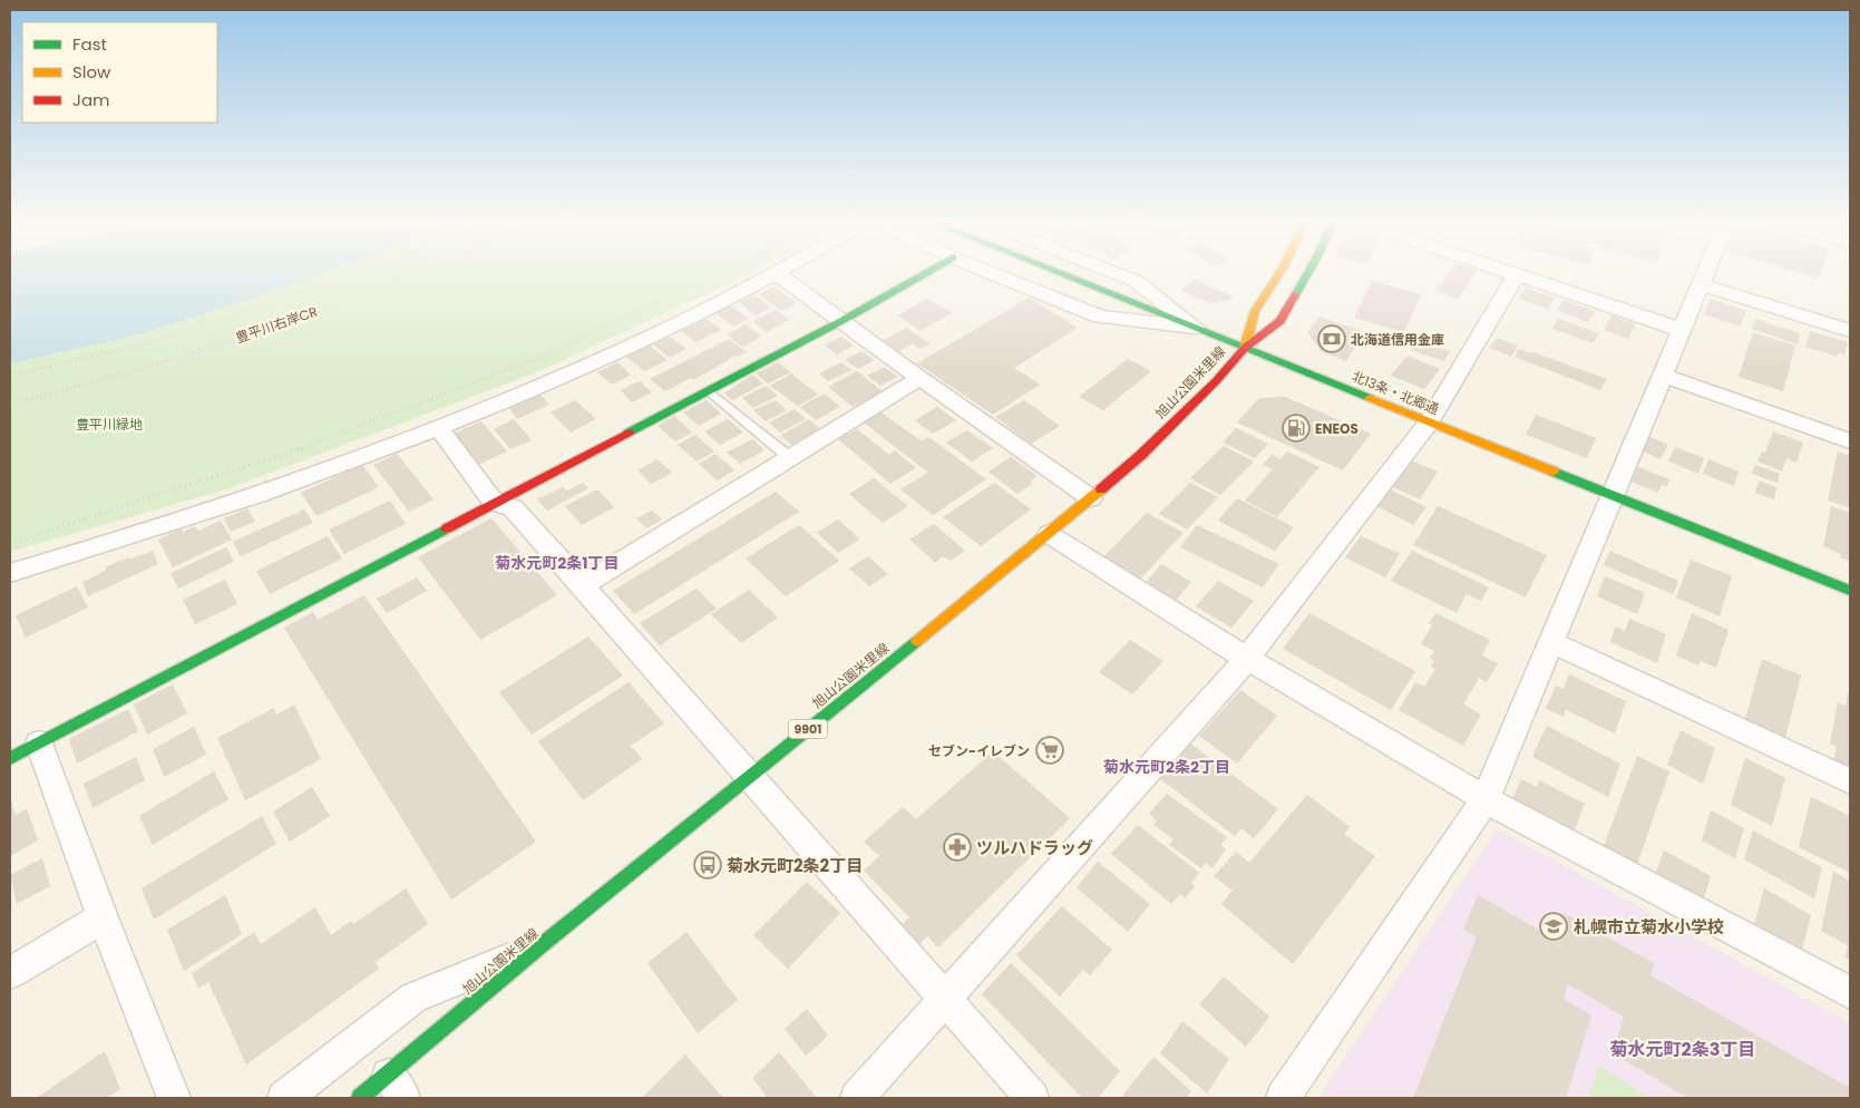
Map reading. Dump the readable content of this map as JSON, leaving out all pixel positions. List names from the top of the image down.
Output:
{
  "streets": {
    "street": ["旭山公園米里線", "北13条・北郷通", "9901"],
    "path": ["豊平川右岸CR"]
  },
  "crossings": [
    ["旭山公園米里線", "北13条・北郷通"]
  ],
  "districts": ["菊水元町2条1丁目", "菊水元町2条2丁目", "菊水元町2条3丁目"],
  "parks": ["豊平川緑地"],
  "places": {
    "bank": ["北海道信用金庫"],
    "fuel station": ["ENEOS"],
    "supermarket": ["セブン-イレブン"],
    "pharmacy": ["ツルハドラッグ"],
    "bus stop": ["菊水元町2条2丁目"],
    "school or university": ["札幌市立菊水小学校"]
  },
  "legend": ["Fast", "Slow", "Jam"]
}
